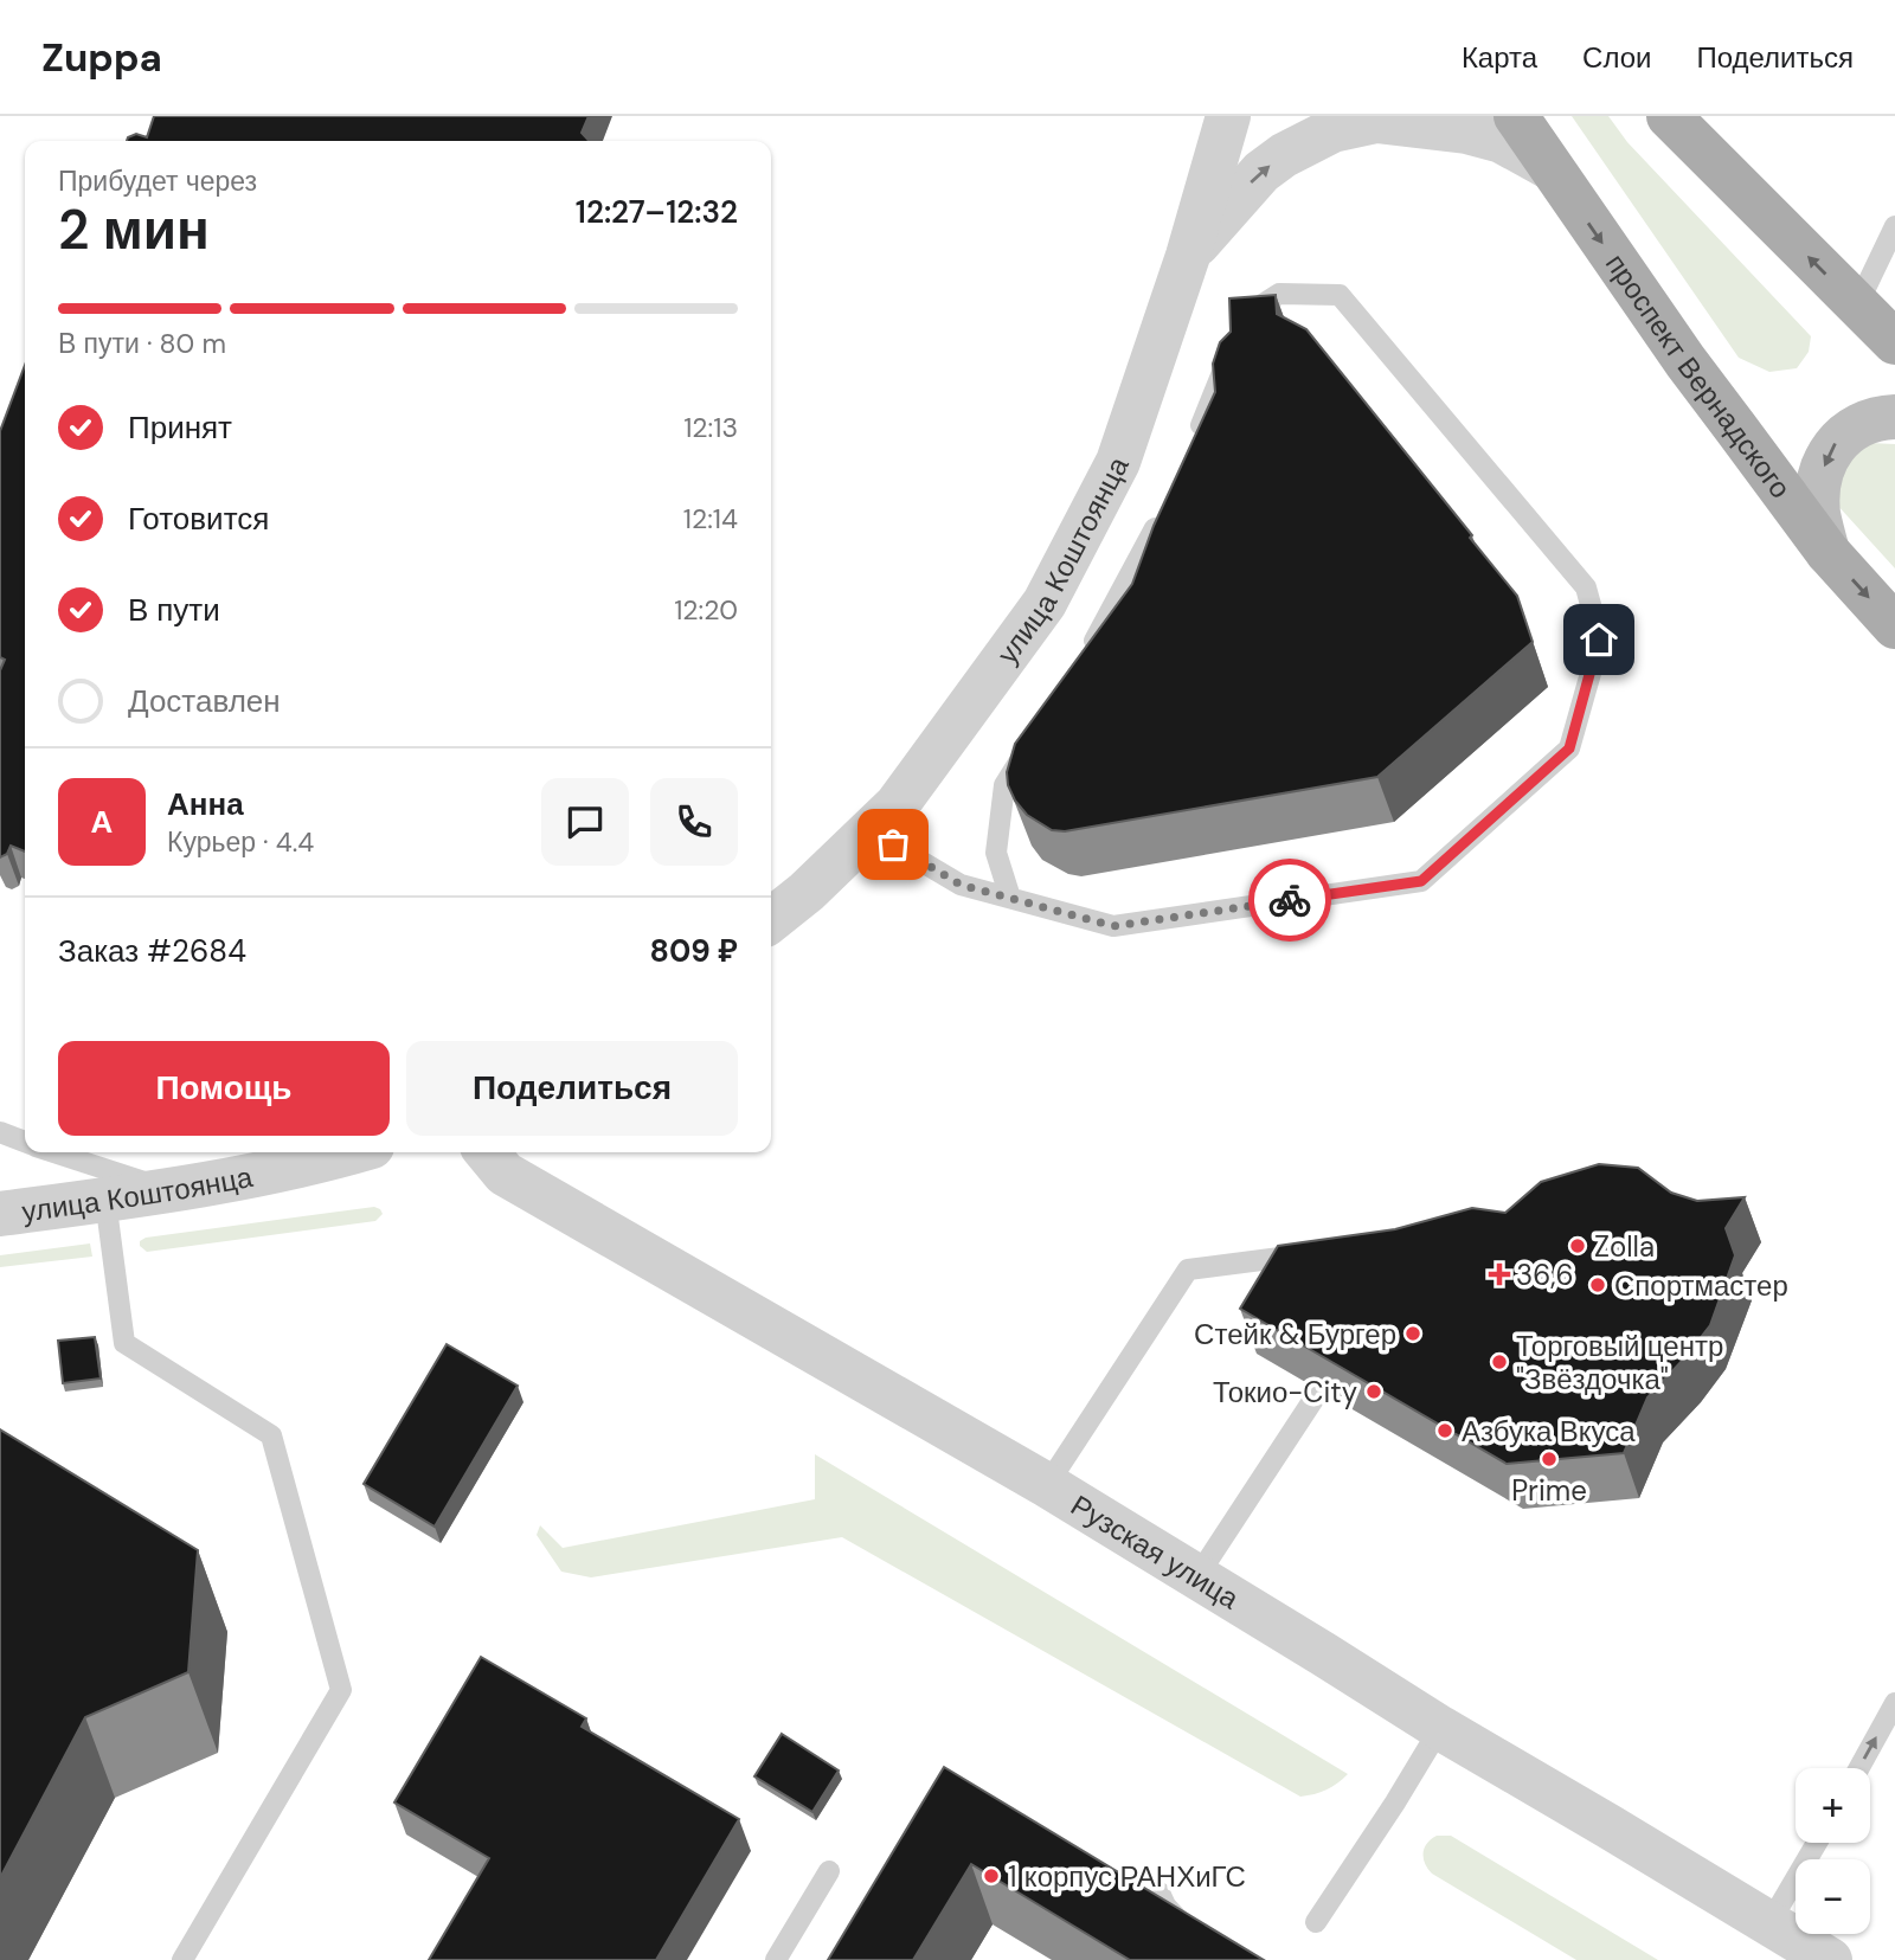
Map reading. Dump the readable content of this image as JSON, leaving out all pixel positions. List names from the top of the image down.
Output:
{
  "streets": {
    "main road": ["проспект Вернадского"],
    "street": ["улица Коштоянца", "Рузская улица"]
  },
  "places": {
    "other": [
      "Zolla",
      "Спортмастер",
      "Стейк & Бургер",
      "Торговый центр \"Звёздочка\"",
      "Токио-City",
      "Азбука Вкуса",
      "Prime",
      "1 корпус РАНХиГС"
    ],
    "health": ["36,6"]
  },
  "page": {
    "header": "Zuppa",
    "nav": ["Карта", "Слои", "Поделиться"],
    "heading": ["2 мин", "Прибудет через", "12:27–12:32"],
    "panel": [
      "Анна",
      "Курьер · 4.4",
      "Заказ #2684",
      "809 ₽"
    ],
    "bar": "В пути · 80 m",
    "list": [
      ["Принят", "12:13"],
      ["Готовится", "12:14"],
      ["В пути", "12:20"],
      "Доставлен"
    ],
    "round": "А",
    "buttons": ["Помощь", "Поделиться"],
    "map_buttons": ["+", "−"]
  }
}
